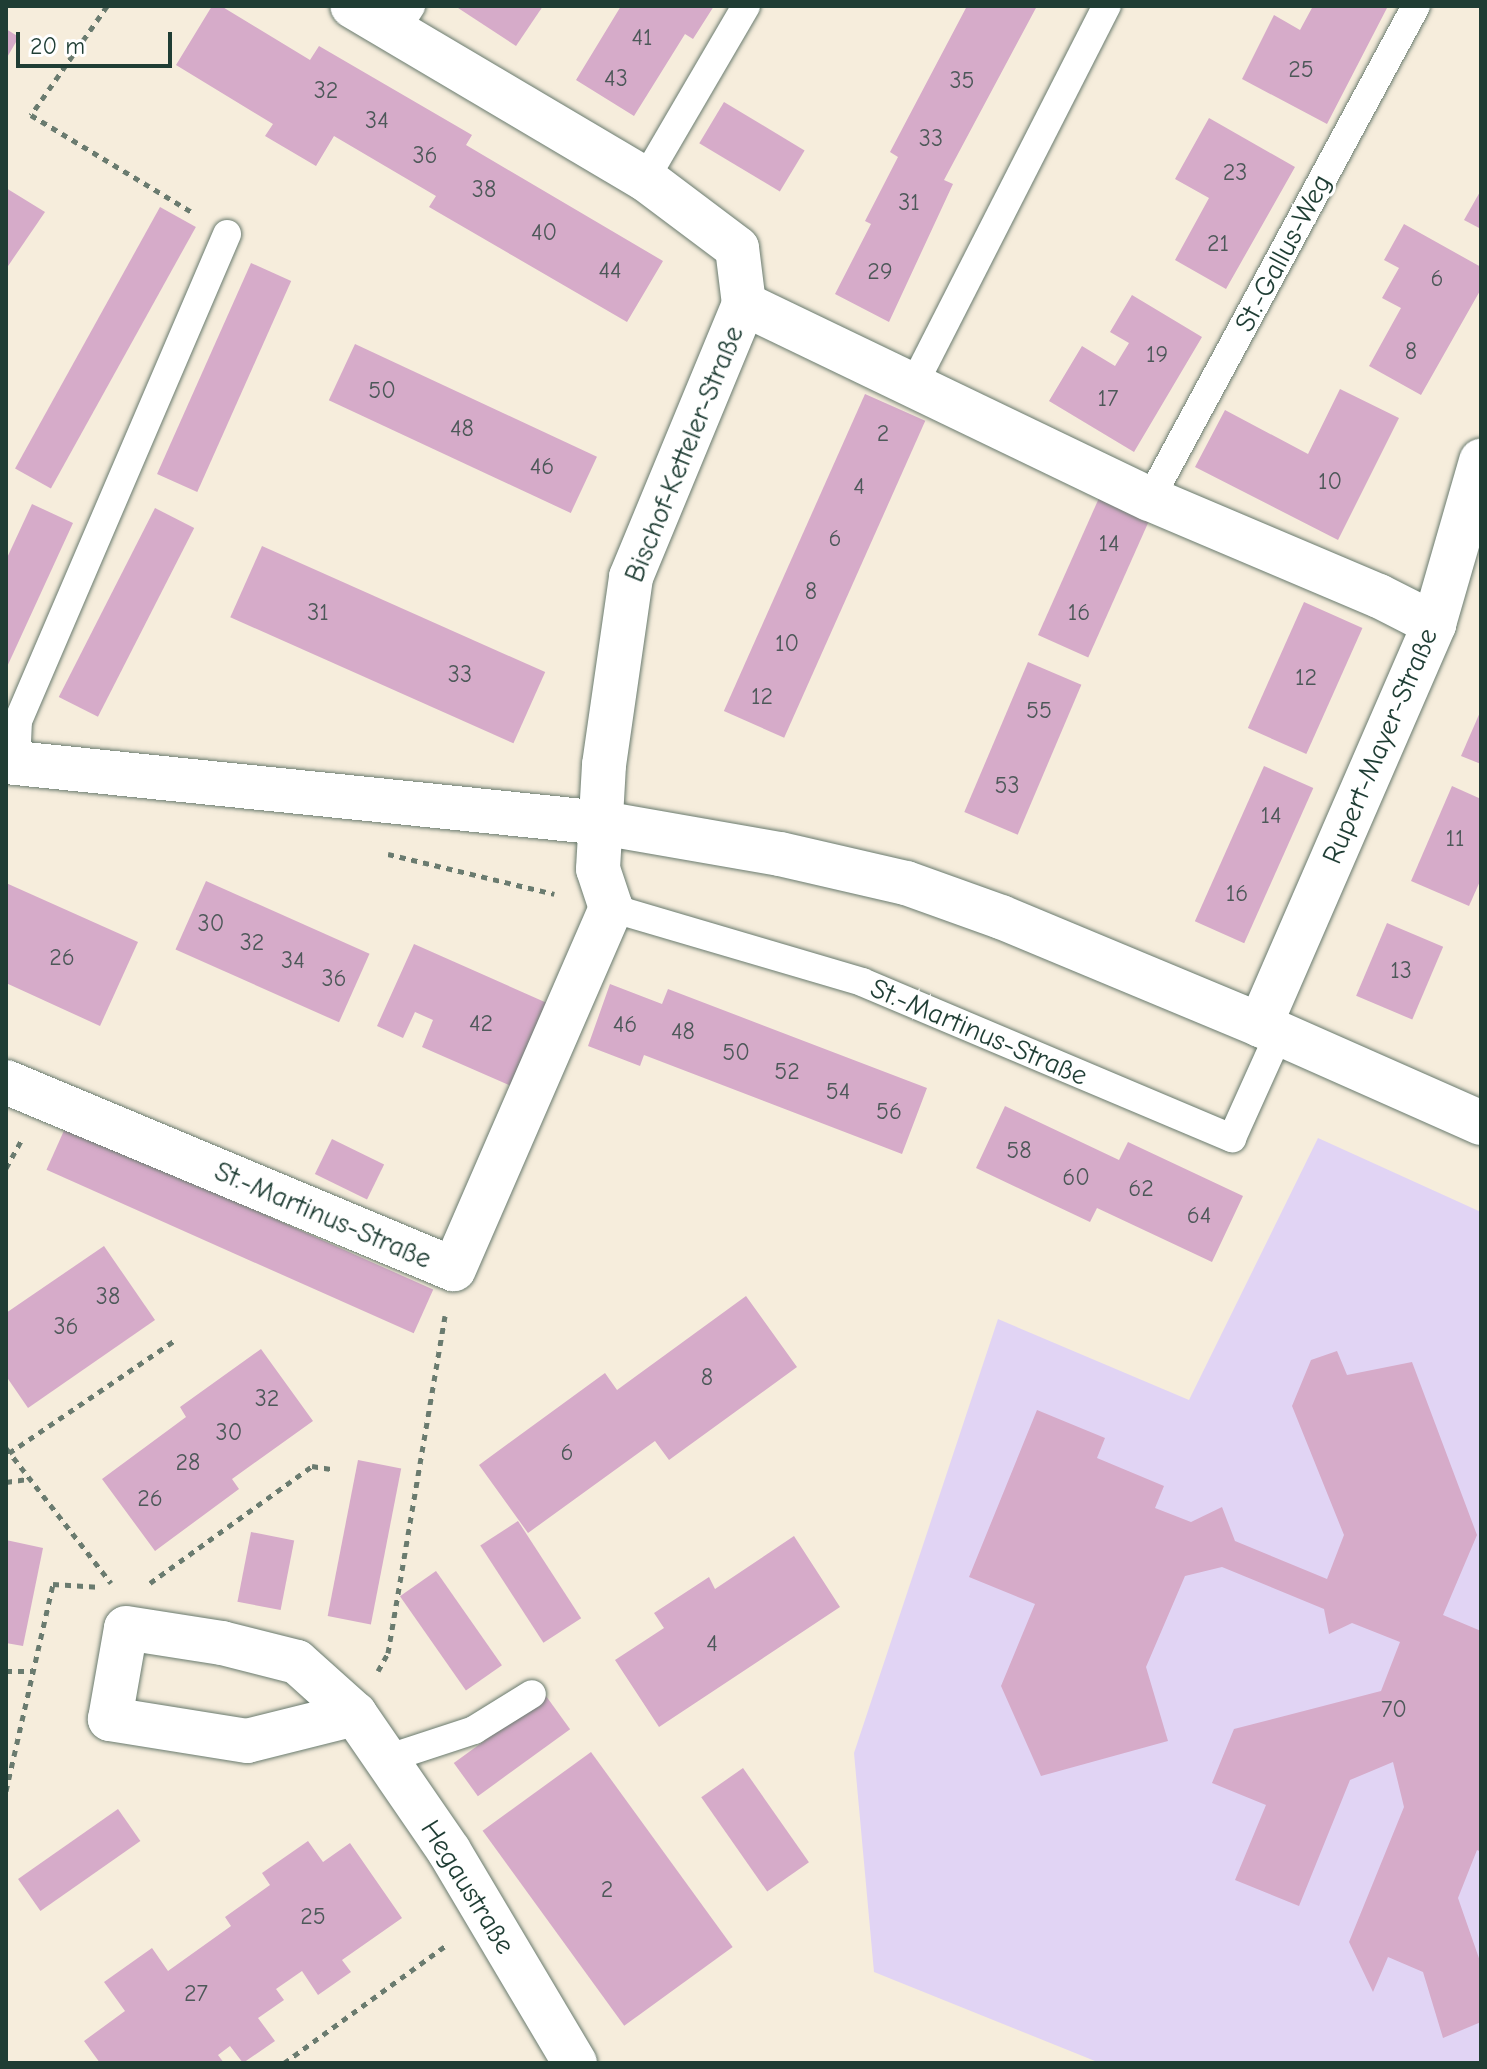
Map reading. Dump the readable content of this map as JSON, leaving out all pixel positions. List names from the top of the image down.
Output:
{
  "streets": {
    "street": [
      "Bischof-Ketteler-Straße",
      "Rupert-Mayer-Straße",
      "St.-Martinus-Straße",
      "Hegaustraße"
    ],
    "lane": ["St.-Gallus-Weg"]
  },
  "crossings": [
    ["Rupert-Mayer-Straße", "St.-Martinus-Straße"]
  ],
  "house_numbers": [
    "41",
    "25",
    "43",
    "35",
    "32",
    "34",
    "33",
    "36",
    "23",
    "38",
    "31",
    "40",
    "21",
    "44",
    "29",
    "6",
    "8",
    "19",
    "50",
    "17",
    "48",
    "2",
    "46",
    "10",
    "4",
    "6",
    "14",
    "8",
    "31",
    "16",
    "10",
    "33",
    "12",
    "12",
    "55",
    "53",
    "14",
    "11",
    "16",
    "30",
    "32",
    "26",
    "34",
    "13",
    "36",
    "42",
    "46",
    "48",
    "50",
    "52",
    "54",
    "56",
    "58",
    "60",
    "62",
    "64",
    "38",
    "36",
    "8",
    "32",
    "30",
    "6",
    "28",
    "26",
    "4",
    "70",
    "2",
    "25",
    "27"
  ],
  "scale_bar": "20 m"
}
